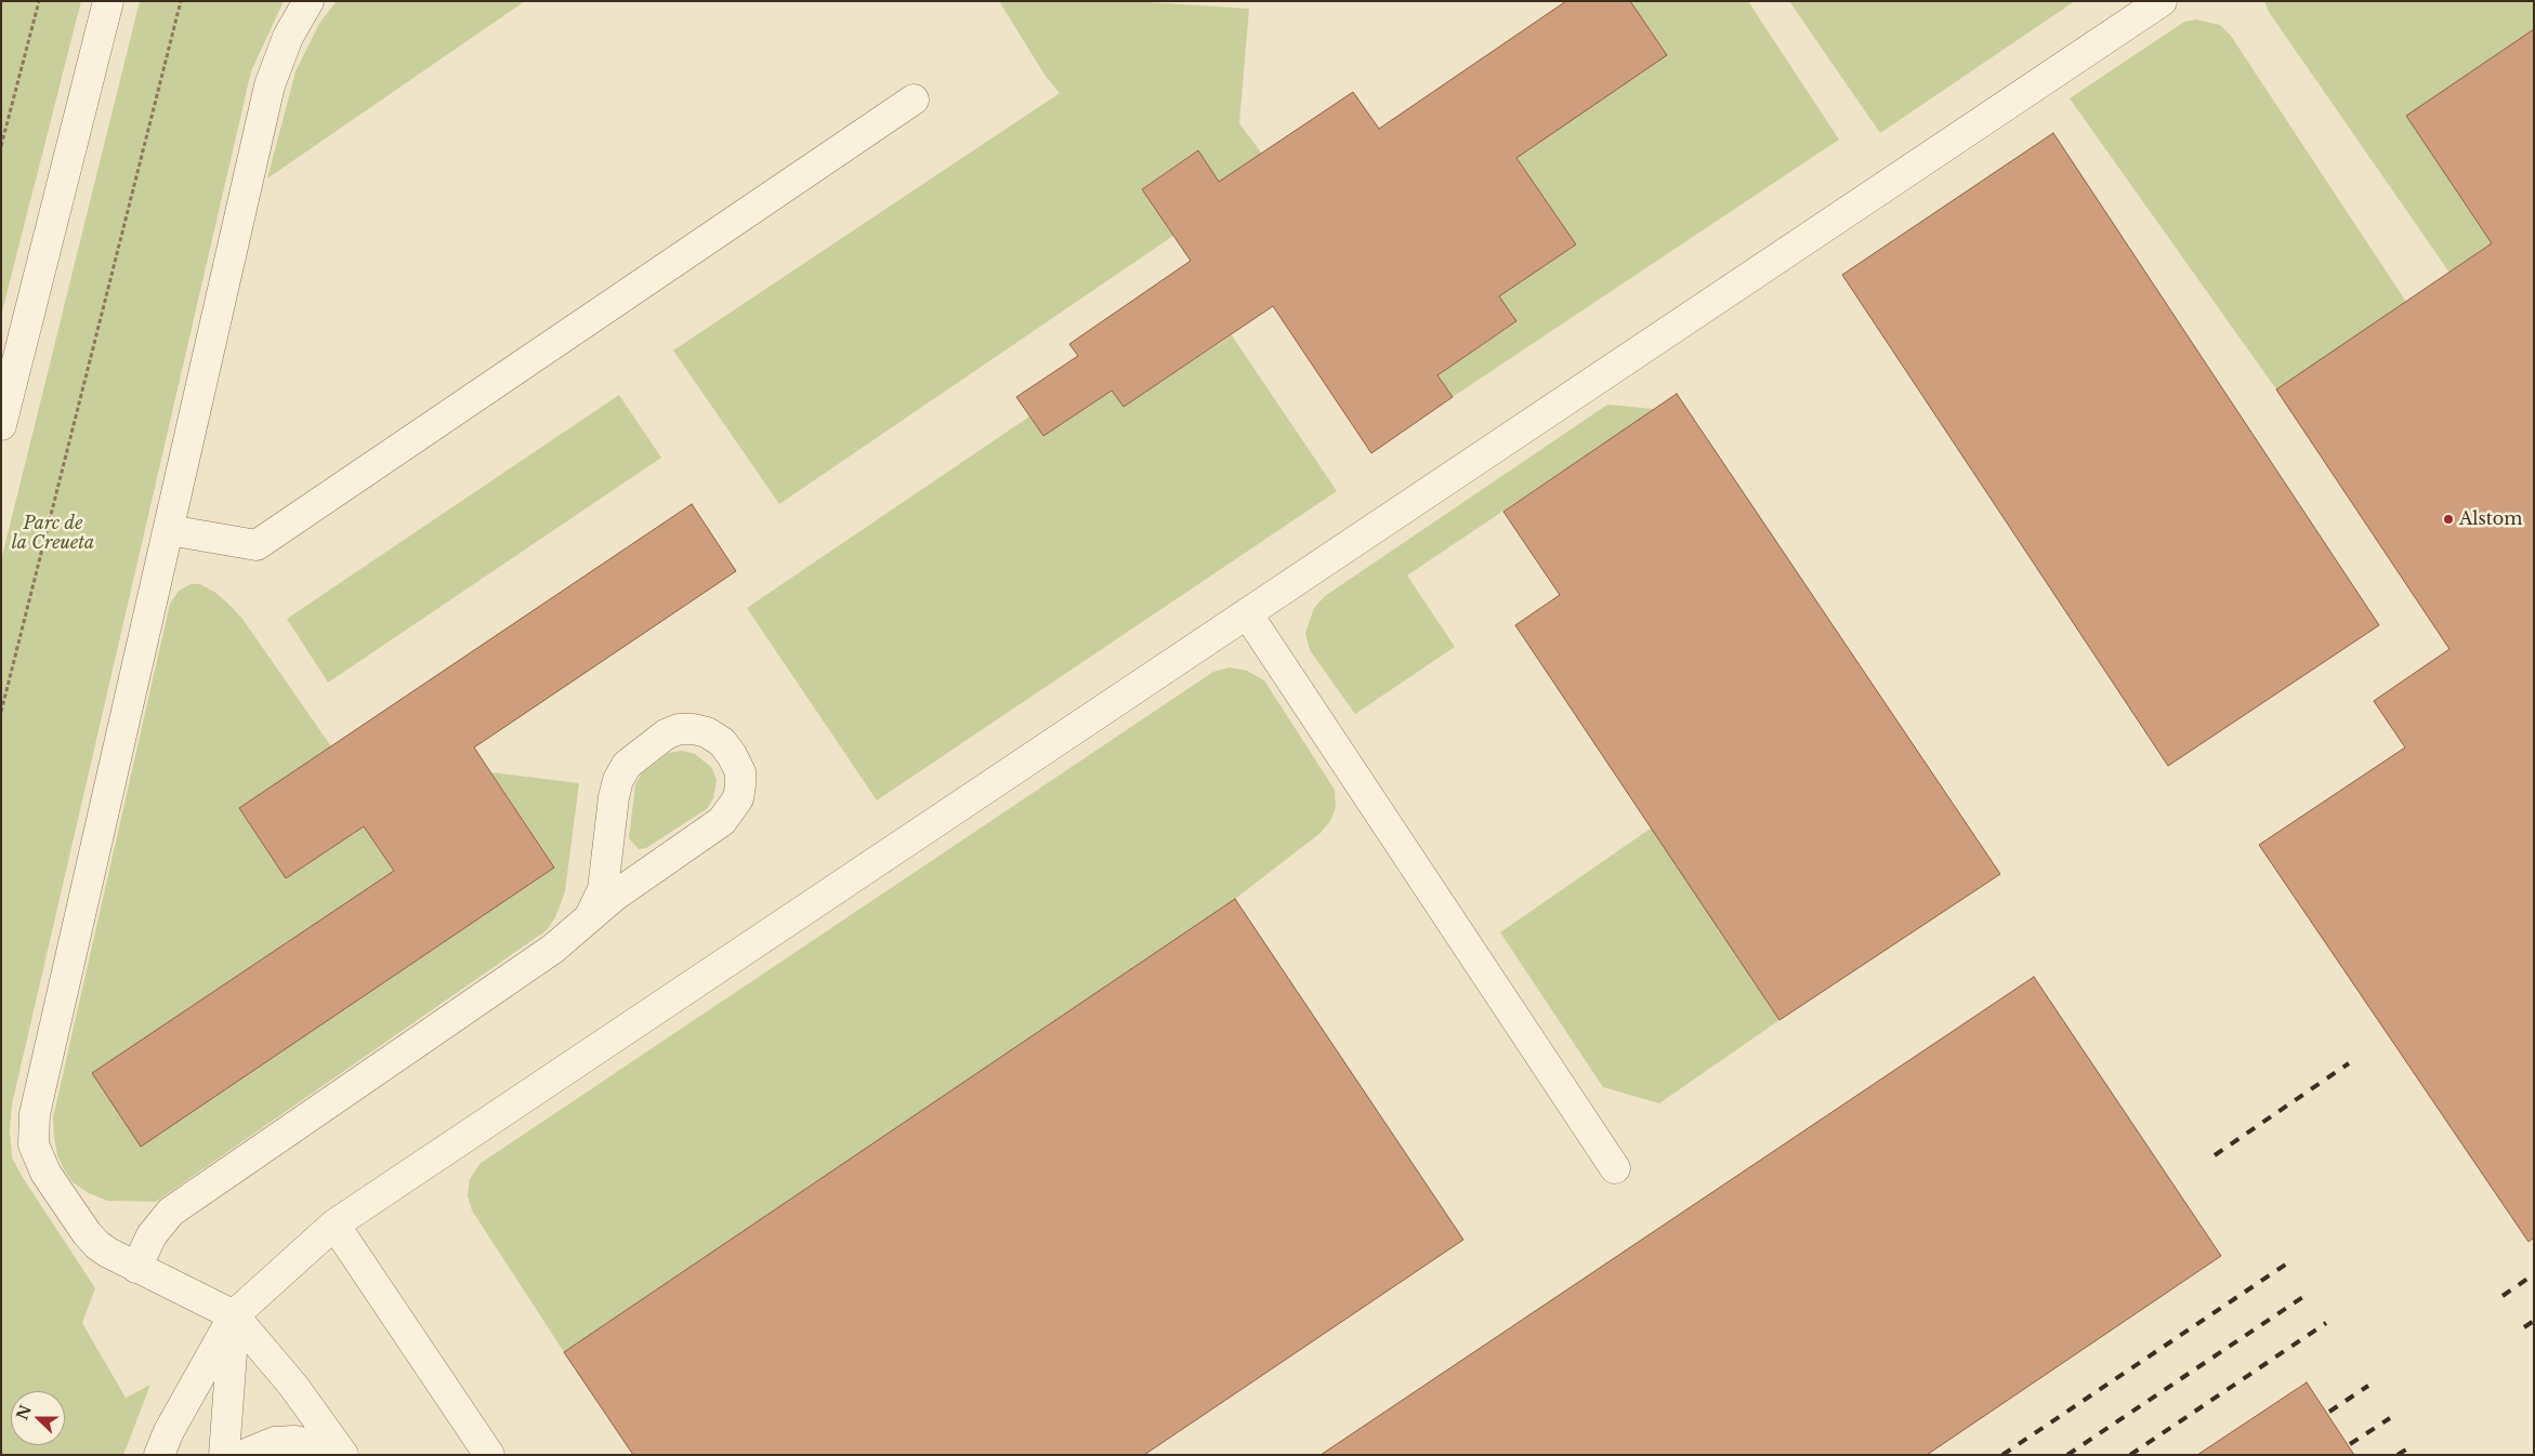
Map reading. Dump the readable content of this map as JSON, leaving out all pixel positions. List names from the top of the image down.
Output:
{
  "parks": ["Parc de la Creueta"],
  "places": ["Alstom"],
  "north": "left"
}
